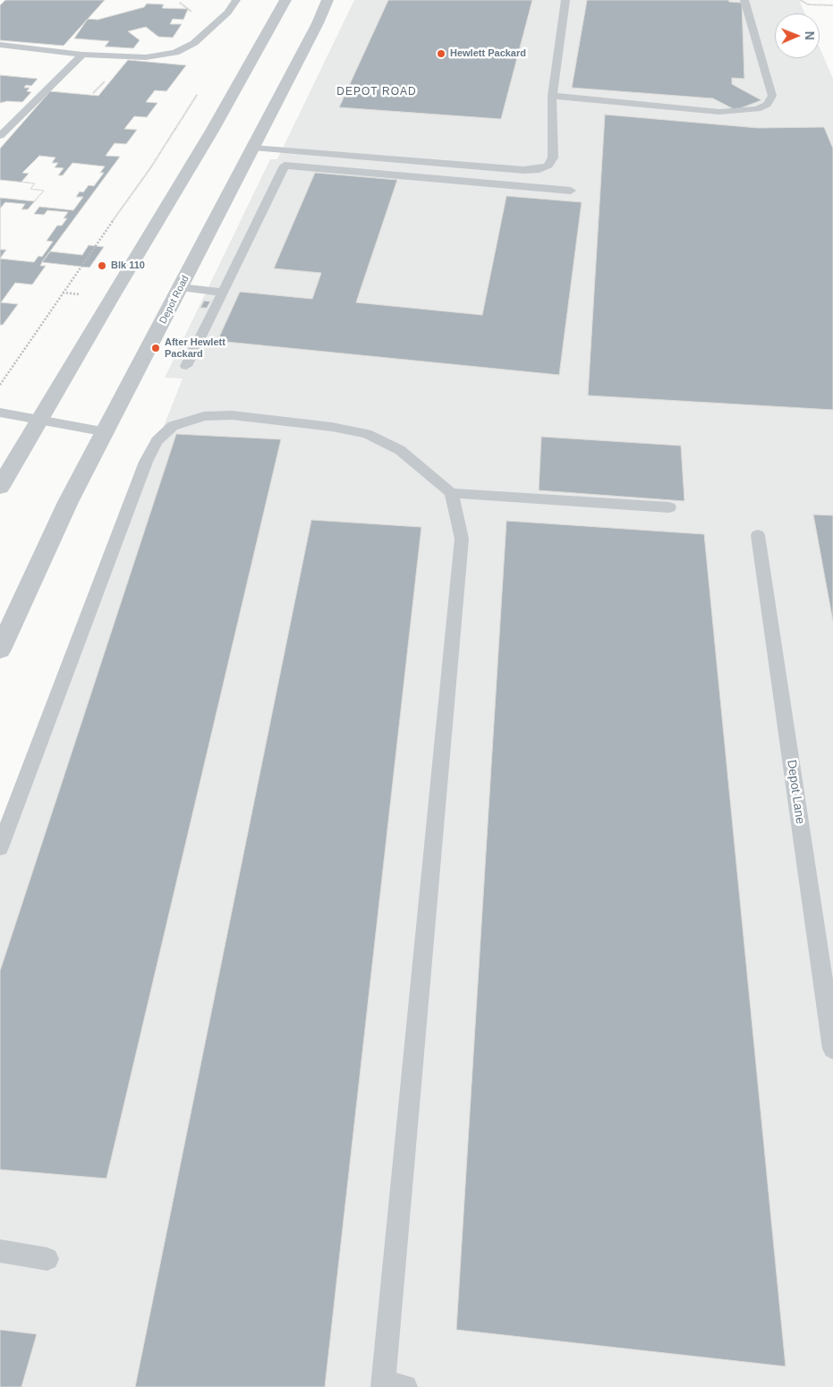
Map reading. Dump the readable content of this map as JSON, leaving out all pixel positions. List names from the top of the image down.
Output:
{
  "streets": {
    "street": ["Depot Road"],
    "lane": ["Depot Lane"]
  },
  "districts": ["DEPOT ROAD"],
  "places": ["Hewlett Packard", "Blk 110", "After Hewlett Packard"],
  "north": "right"
}
